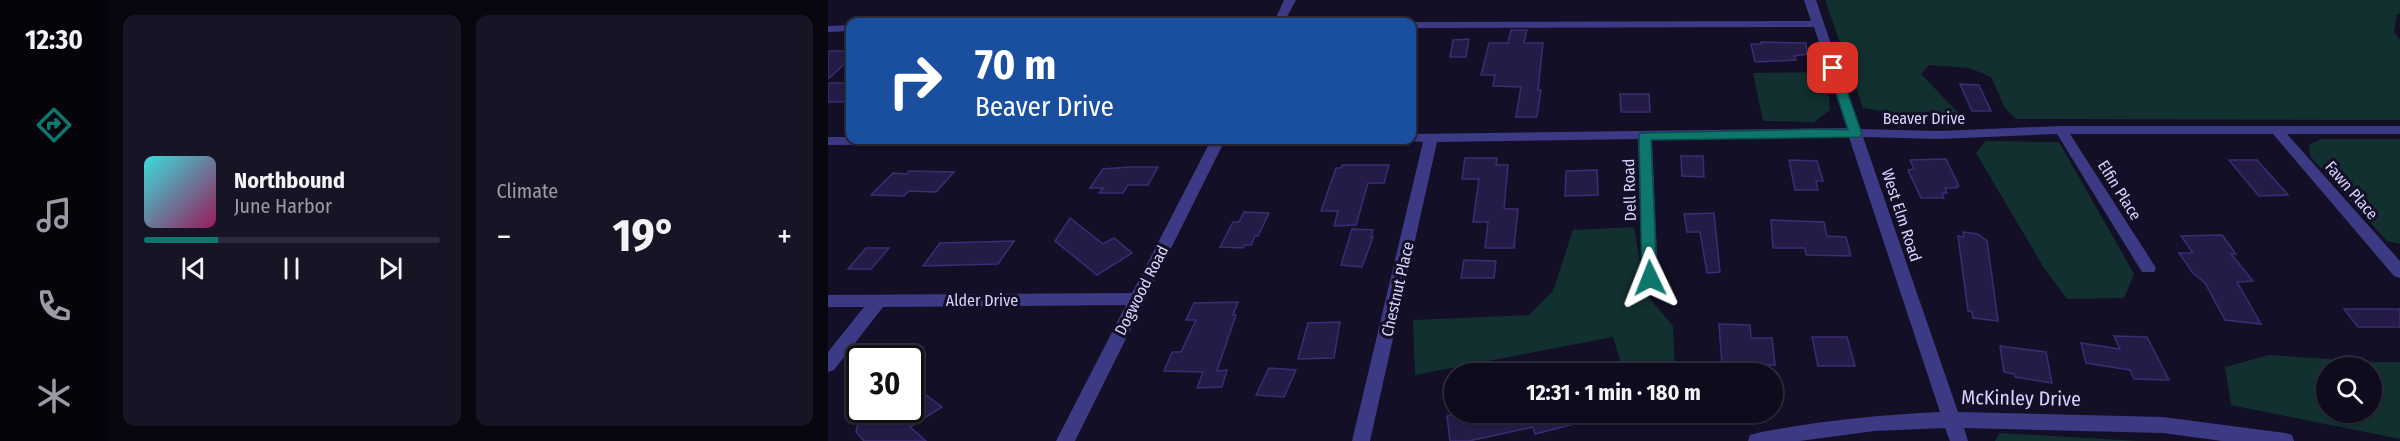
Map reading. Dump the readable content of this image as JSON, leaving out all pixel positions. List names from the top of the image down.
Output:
{
  "streets": {
    "street": [
      "Beaver Drive",
      "Dell Road",
      "Elfin Place",
      "Fawn Place",
      "West Elm Road",
      "Chestnut Place",
      "Dogwood Road",
      "Alder Drive",
      "McKinley Drive"
    ]
  },
  "crossings": [
    ["Beaver Drive", "Dell Road"],
    ["Beaver Drive", "Elfin Place"],
    ["Beaver Drive", "Fawn Place"],
    ["Beaver Drive", "West Elm Road"],
    ["Beaver Drive", "Chestnut Place"],
    ["West Elm Road", "McKinley Drive"],
    ["Dogwood Road", "Alder Drive"]
  ],
  "page": {
    "tabs": "12:30",
    "tile": "Climate",
    "turn": ["70 m", "Beaver Drive"],
    "song": ["Northbound", "June Harbor"],
    "heat": ["−", "19°", "+"],
    "limit": "30",
    "trip": "12:31 · 1 min · 180 m"
  }
}
